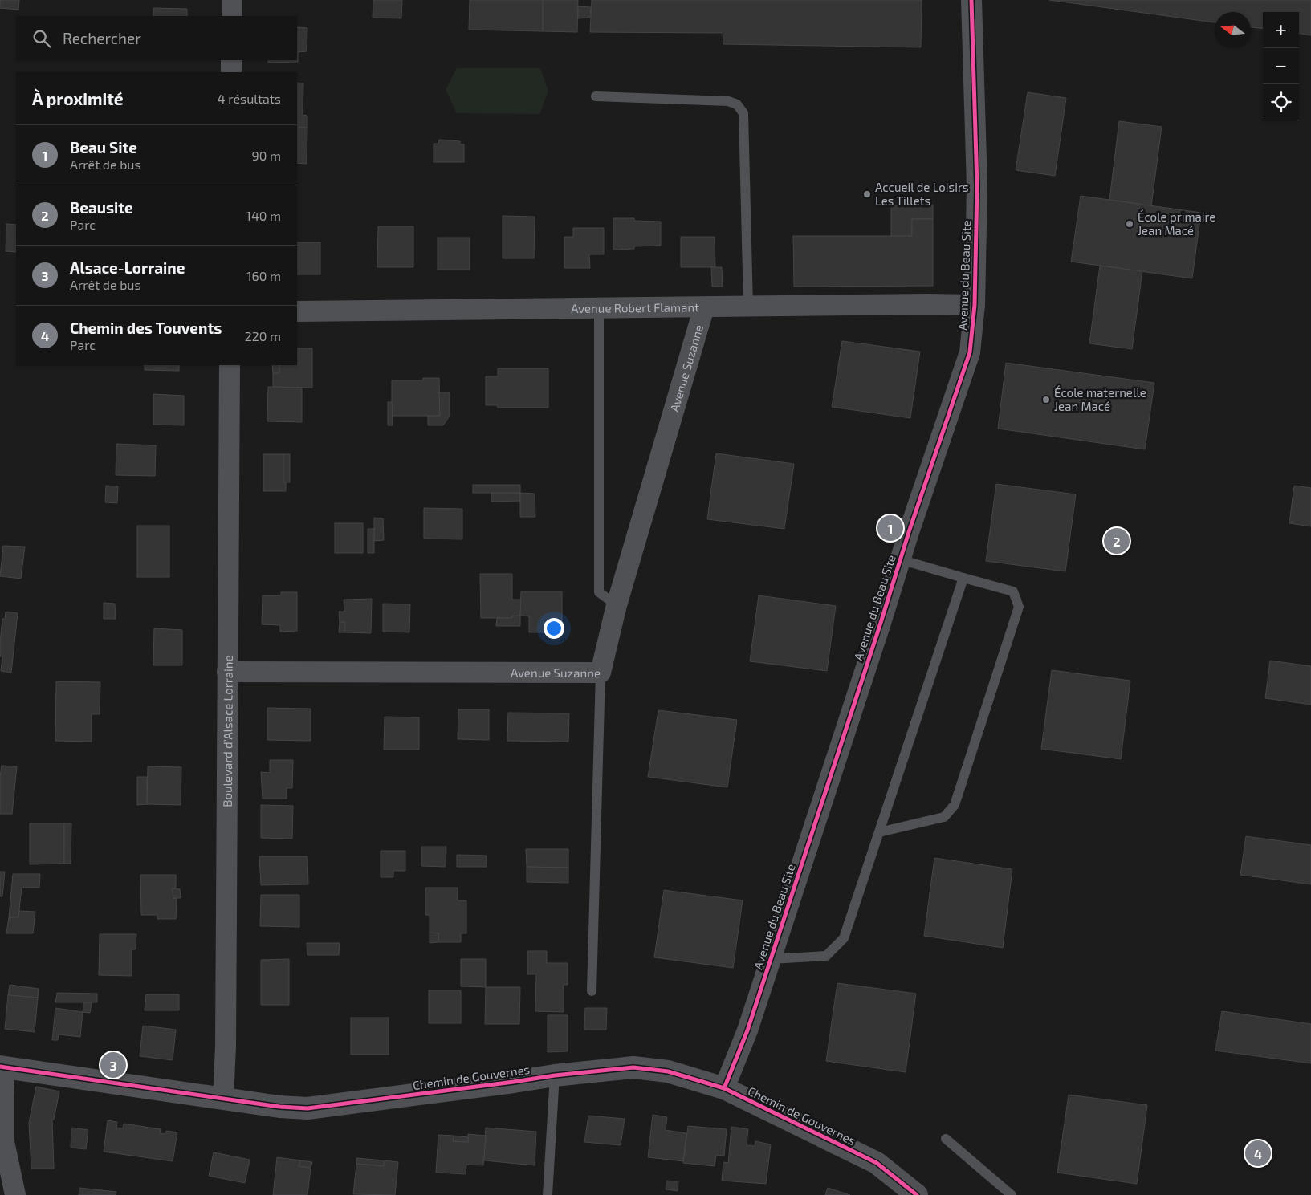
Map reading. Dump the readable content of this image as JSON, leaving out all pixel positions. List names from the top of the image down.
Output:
{
  "streets": {
    "street": [
      "Avenue du Beau Site",
      "Avenue Robert Flamant",
      "Avenue Suzanne",
      "Boulevard d'Alsace Lorraine",
      "Chemin de Gouvernes"
    ]
  },
  "crossings": [
    ["Avenue du Beau Site", "Avenue Robert Flamant"],
    ["Avenue du Beau Site", "Chemin de Gouvernes"],
    ["Avenue Robert Flamant", "Avenue Suzanne"],
    ["Avenue Suzanne", "Boulevard d'Alsace Lorraine"],
    ["Boulevard d'Alsace Lorraine", "Chemin de Gouvernes"]
  ],
  "places": ["Accueil de Loisirs Les Tillets", "École primaire Jean Macé", "École maternelle Jean Macé"],
  "north": "left",
  "page": {
    "map_buttons": ["+", "−"],
    "search": "Rechercher",
    "heading": ["À proximité", "4 résultats"],
    "list": [
      {
        "mark": "1",
        "name": "Beau Site",
        "note": "Arrêt de bus",
        "value": "90 m"
      },
      {
        "mark": "2",
        "name": "Beausite",
        "note": "Parc",
        "value": "140 m"
      },
      {
        "mark": "3",
        "name": "Alsace-Lorraine",
        "note": "Arrêt de bus",
        "value": "160 m"
      },
      {
        "mark": "4",
        "name": "Chemin des Touvents",
        "note": "Parc",
        "value": "220 m"
      }
    ],
    "pins": [
      "1",
      "2",
      "3",
      "4"
    ]
  }
}
